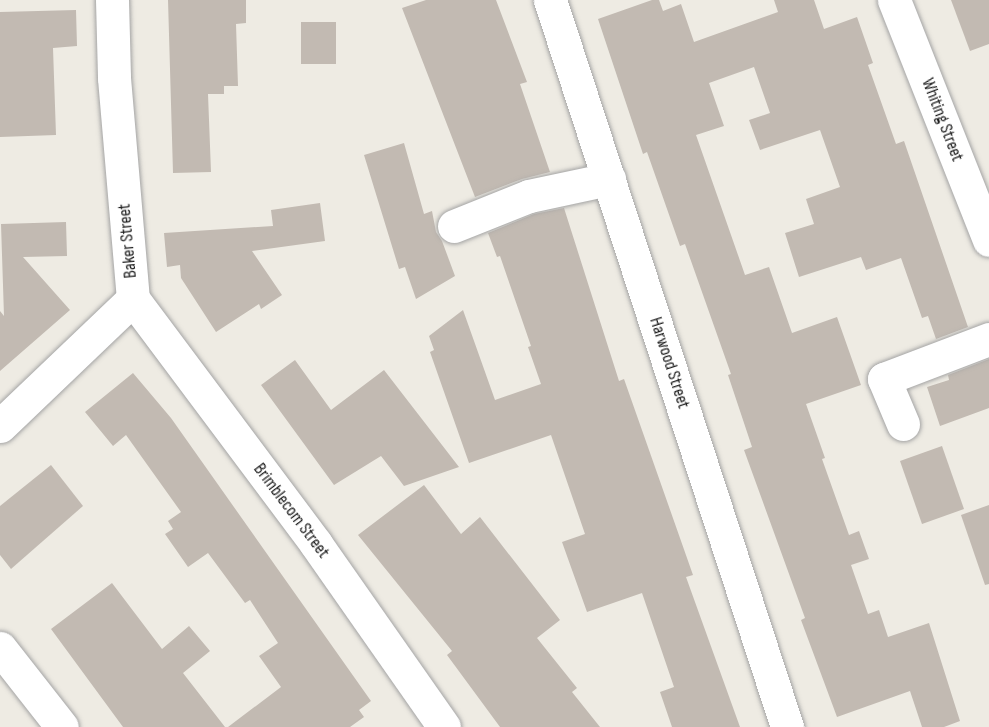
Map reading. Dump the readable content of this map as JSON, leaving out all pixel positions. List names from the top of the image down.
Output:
{
  "streets": {
    "street": [
      "Whiting Street",
      "Baker Street",
      "Harwood Street",
      "Brimblecom Street"
    ]
  },
  "crossings": [
    ["Baker Street", "Brimblecom Street"]
  ]
}
